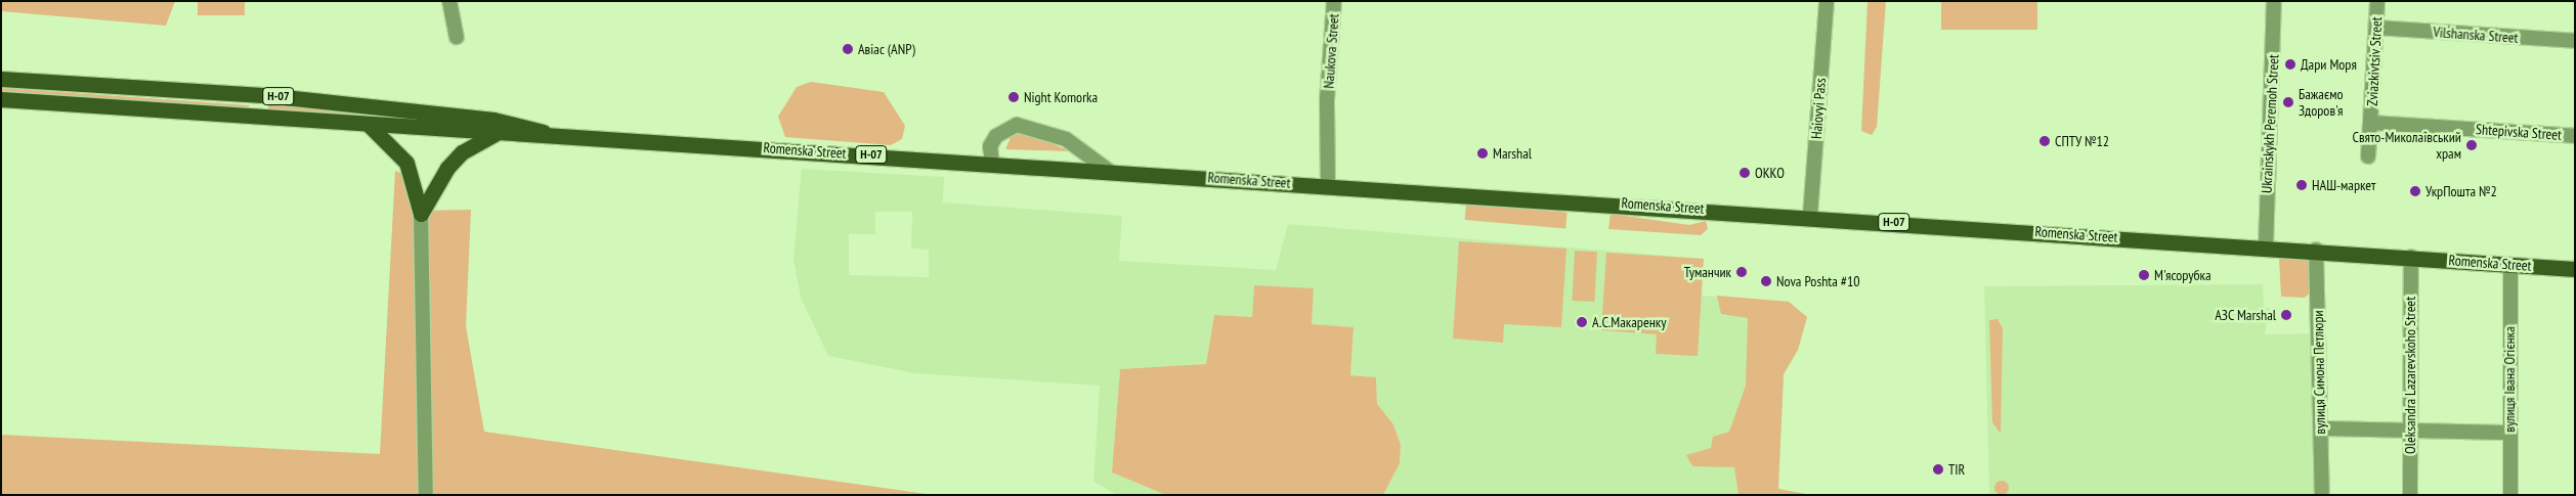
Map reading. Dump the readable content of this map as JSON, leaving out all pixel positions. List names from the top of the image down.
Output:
{
  "streets": {
    "main road": ["Н-07", "Romenska Street"],
    "street": [
      "Vilshanska Street",
      "Naukova Street",
      "Zviazkivtsiv Street",
      "Haiovyi Pass",
      "Ukrainskykh Peremoh Street",
      "Shtepivska Street",
      "вулиця Симона Петлюри",
      "Oleksandra Lazarevskoho Street",
      "вулиця Івана Огієнка"
    ]
  },
  "crossings": [
    ["Vilshanska Street", "Zviazkivtsiv Street"],
    ["Naukova Street", "Romenska Street"],
    ["Zviazkivtsiv Street", "Shtepivska Street"],
    ["Н-07", "Romenska Street"],
    ["Haiovyi Pass", "Romenska Street"],
    ["Ukrainskykh Peremoh Street", "Romenska Street"],
    ["Romenska Street", "вулиця Симона Петлюри"],
    ["Romenska Street", "Oleksandra Lazarevskoho Street"],
    ["Romenska Street", "вулиця Івана Огієнка"]
  ],
  "places": [
    "Авіас (ANP)",
    "Дари Моря",
    "Night Komorka",
    "Бажаємо Здоров'я",
    "СПТУ №12",
    "Свято-Миколаївський храм",
    "Marshal",
    "ОККО",
    "НАШ-маркет",
    "УкрПошта №2",
    "Туманчик",
    "М'ясорубка",
    "Nova Poshta #10",
    "АЗС Marshal",
    "А.С.Макаренку",
    "TIR"
  ]
}
